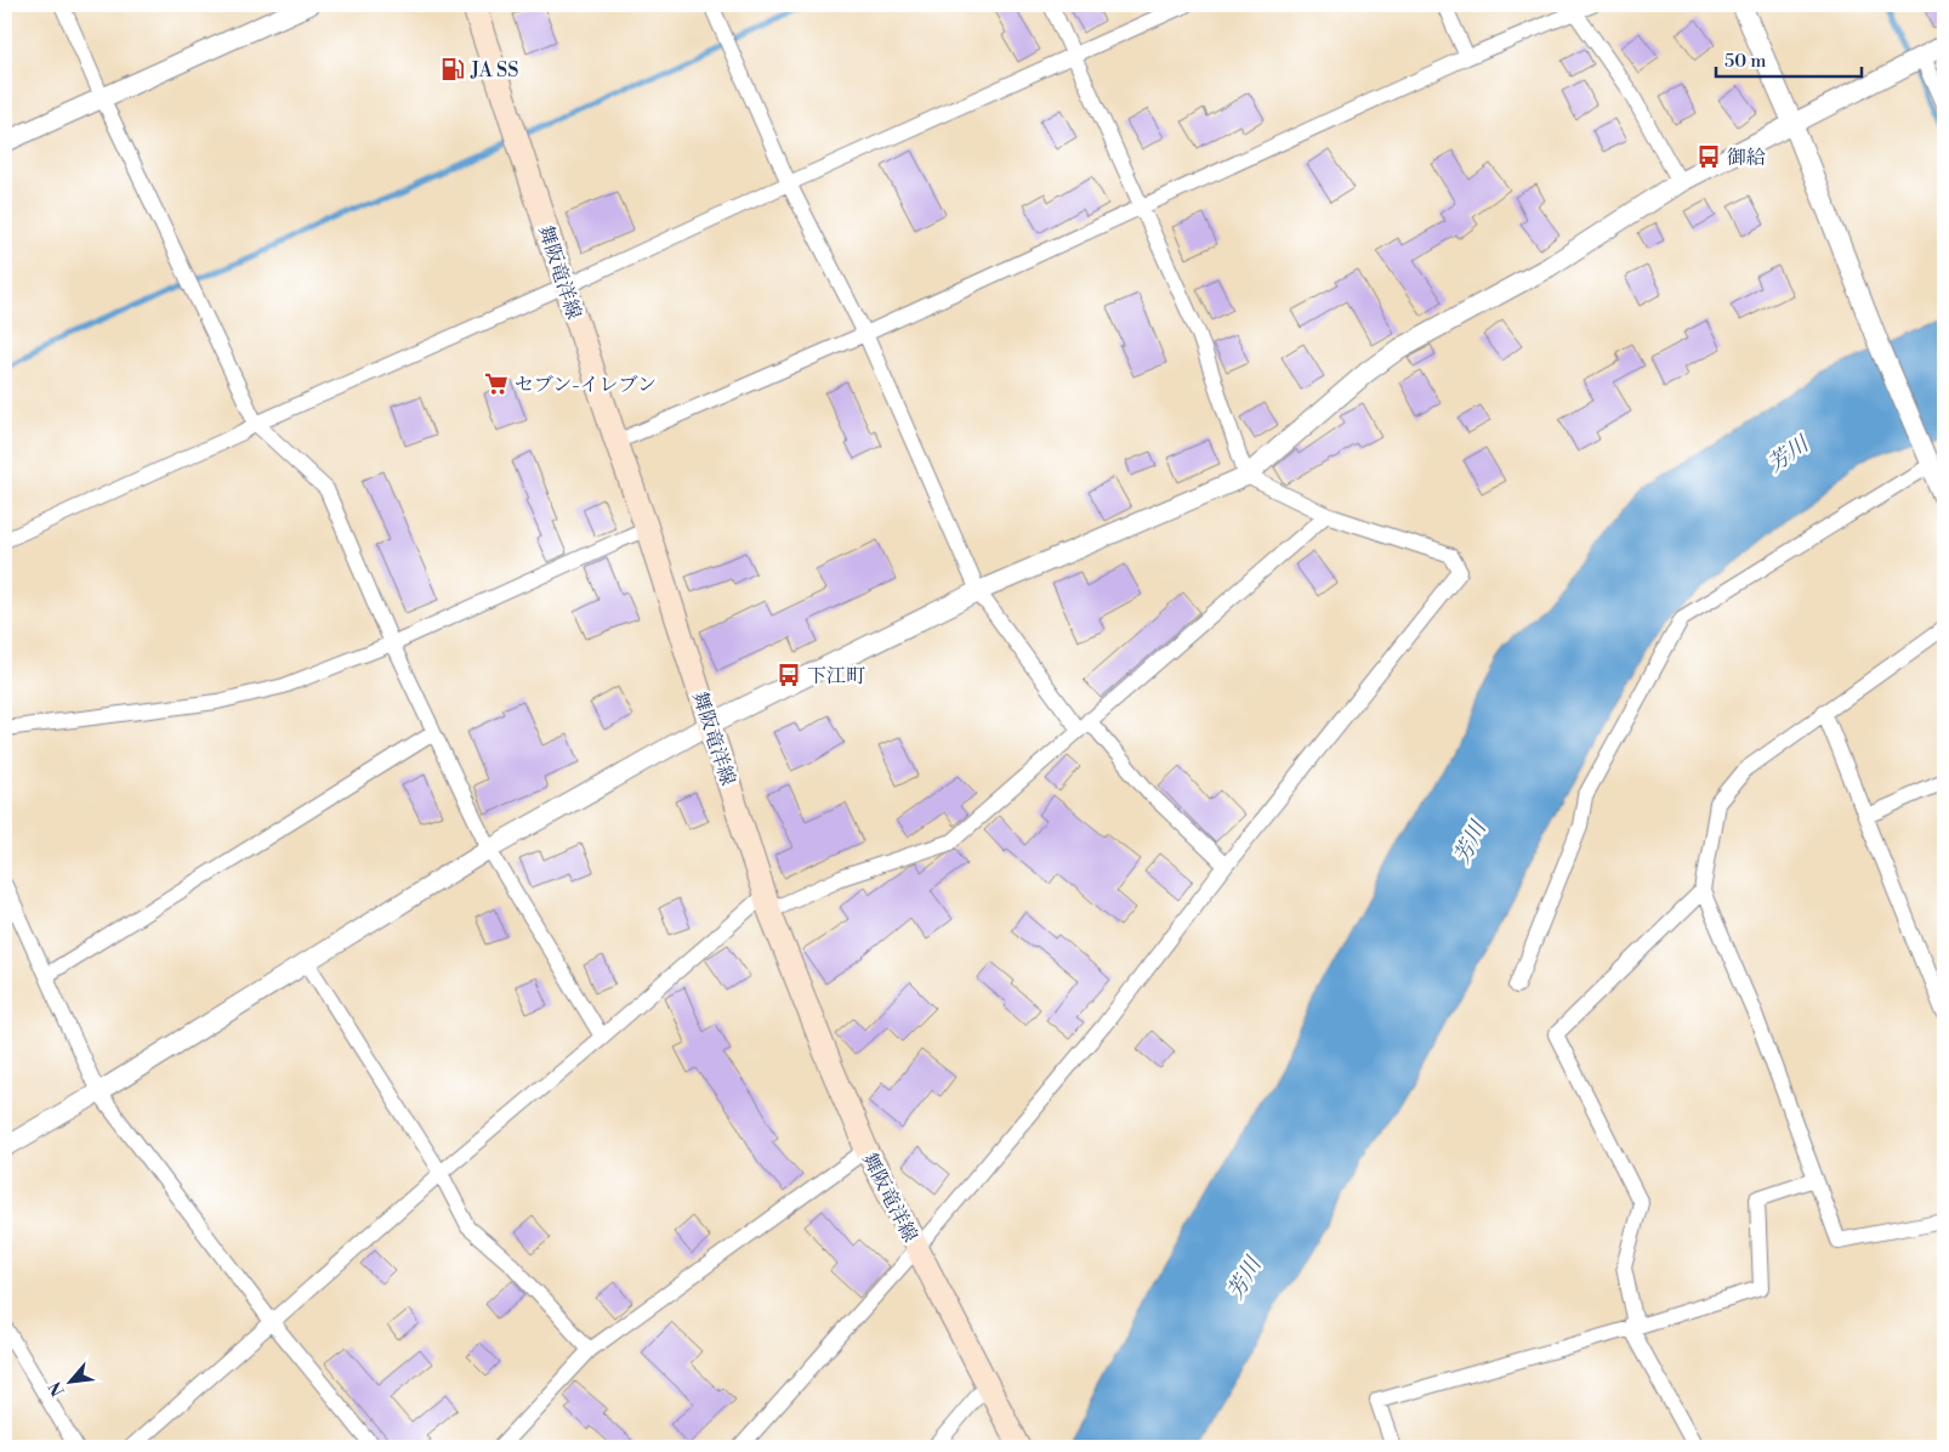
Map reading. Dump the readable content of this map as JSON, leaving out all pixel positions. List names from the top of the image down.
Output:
{
  "streets": {
    "main road": ["舞阪竜洋線"]
  },
  "water": ["芳川"],
  "places": {
    "fuel station": ["JA SS"],
    "bus stop": ["御給", "下江町"],
    "supermarket": ["セブン-イレブン"]
  },
  "scale_bar": "50 m",
  "north": "bottom left"
}
